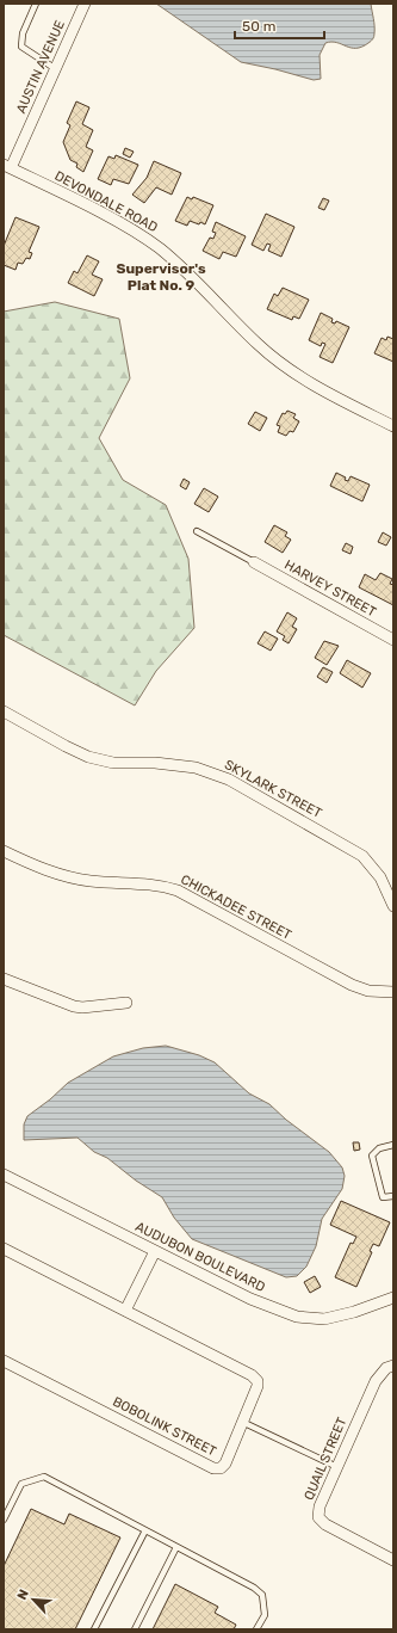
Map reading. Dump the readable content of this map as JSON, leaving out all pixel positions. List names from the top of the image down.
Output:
{
  "streets": {
    "street": [
      "AUSTIN AVENUE",
      "DEVONDALE ROAD",
      "HARVEY STREET",
      "SKYLARK STREET",
      "CHICKADEE STREET",
      "AUDUBON BOULEVARD",
      "BOBOLINK STREET",
      "QUAIL STREET"
    ]
  },
  "crossings": [
    ["AUSTIN AVENUE", "DEVONDALE ROAD"]
  ],
  "districts": ["Supervisor's Plat No. 9"],
  "scale_bar": "50 m",
  "north": "top left"
}
